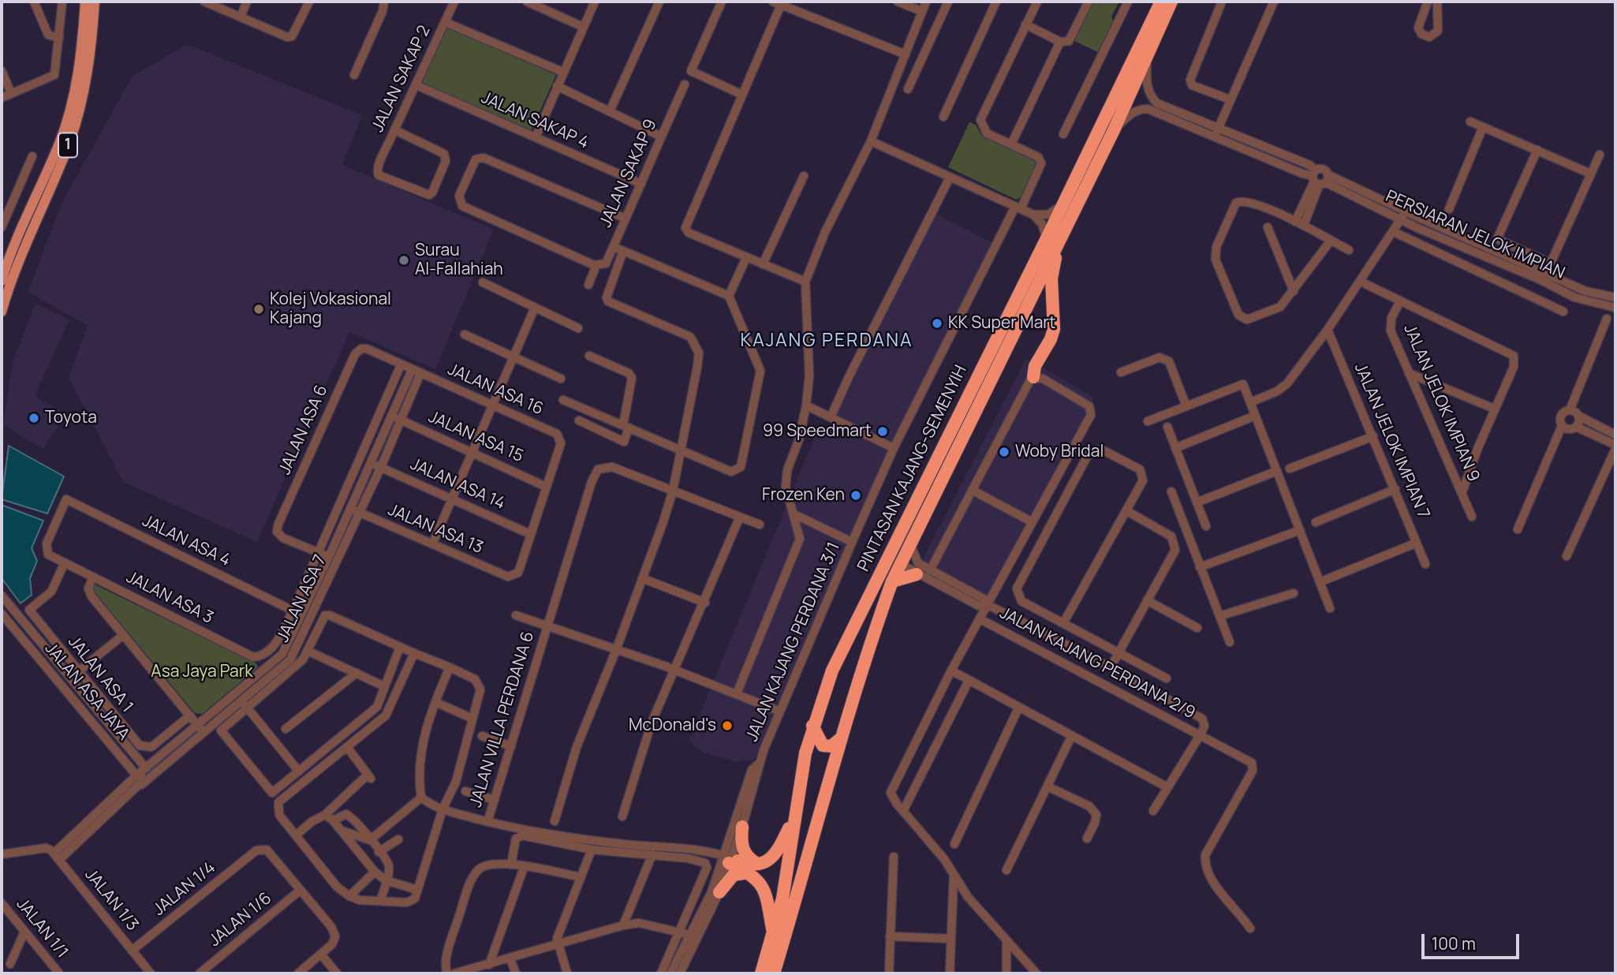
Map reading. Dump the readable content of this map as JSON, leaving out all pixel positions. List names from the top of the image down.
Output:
{
  "streets": {
    "highway": ["PINTASAN KAJANG-SEMENYIH"],
    "main road": ["1"],
    "street": [
      "JALAN SAKAP 2",
      "JALAN SAKAP 4",
      "JALAN SAKAP 9",
      "PERSIARAN JELOK IMPIAN",
      "JALAN ASA 16",
      "JALAN JELOK IMPIAN 9",
      "JALAN ASA 6",
      "JALAN ASA 15",
      "JALAN JELOK IMPIAN 7",
      "JALAN ASA 14",
      "JALAN ASA 13",
      "JALAN ASA 4",
      "JALAN ASA 3",
      "JALAN ASA 7",
      "JALAN KAJANG PERDANA 3/1",
      "JALAN KAJANG PERDANA 2/9",
      "JALAN ASA 1",
      "JALAN ASA JAYA",
      "JALAN VILLA PERDANA 6",
      "JALAN 1/4",
      "JALAN 1/3",
      "JALAN 1/6",
      "JALAN 1/1"
    ]
  },
  "crossings": [
    ["JALAN SAKAP 2", "JALAN SAKAP 4"],
    ["JALAN SAKAP 4", "JALAN SAKAP 9"],
    ["PERSIARAN JELOK IMPIAN", "PINTASAN KAJANG-SEMENYIH"],
    ["JALAN ASA 16", "JALAN ASA 6"],
    ["JALAN ASA 16", "JALAN ASA 15"],
    ["JALAN ASA 16", "JALAN ASA 7"],
    ["JALAN ASA 6", "JALAN ASA 7"],
    ["JALAN ASA 15", "JALAN ASA 7"],
    ["JALAN ASA 14", "JALAN ASA 13"],
    ["JALAN ASA 14", "JALAN ASA 7"],
    ["JALAN ASA 13", "JALAN ASA 7"],
    ["JALAN ASA 4", "JALAN ASA 3"],
    ["JALAN ASA 4", "JALAN ASA 7"],
    ["JALAN ASA 3", "JALAN ASA 7"],
    ["JALAN ASA 3", "JALAN ASA 1"],
    ["JALAN ASA 7", "JALAN ASA JAYA"],
    ["JALAN ASA 7", "JALAN 1/3"],
    ["JALAN ASA 1", "JALAN ASA JAYA"],
    ["JALAN 1/4", "JALAN 1/3"],
    ["JALAN 1/4", "JALAN 1/6"]
  ],
  "districts": ["KAJANG PERDANA"],
  "parks": ["Asa Jaya Park"],
  "places": [
    "Surau Al-Fallahiah",
    "Kolej Vokasional Kajang",
    "KK Super Mart",
    "Toyota",
    "99 Speedmart",
    "Woby Bridal",
    "Frozen Ken",
    "McDonald's"
  ],
  "scale_bar": "100 m"
}
